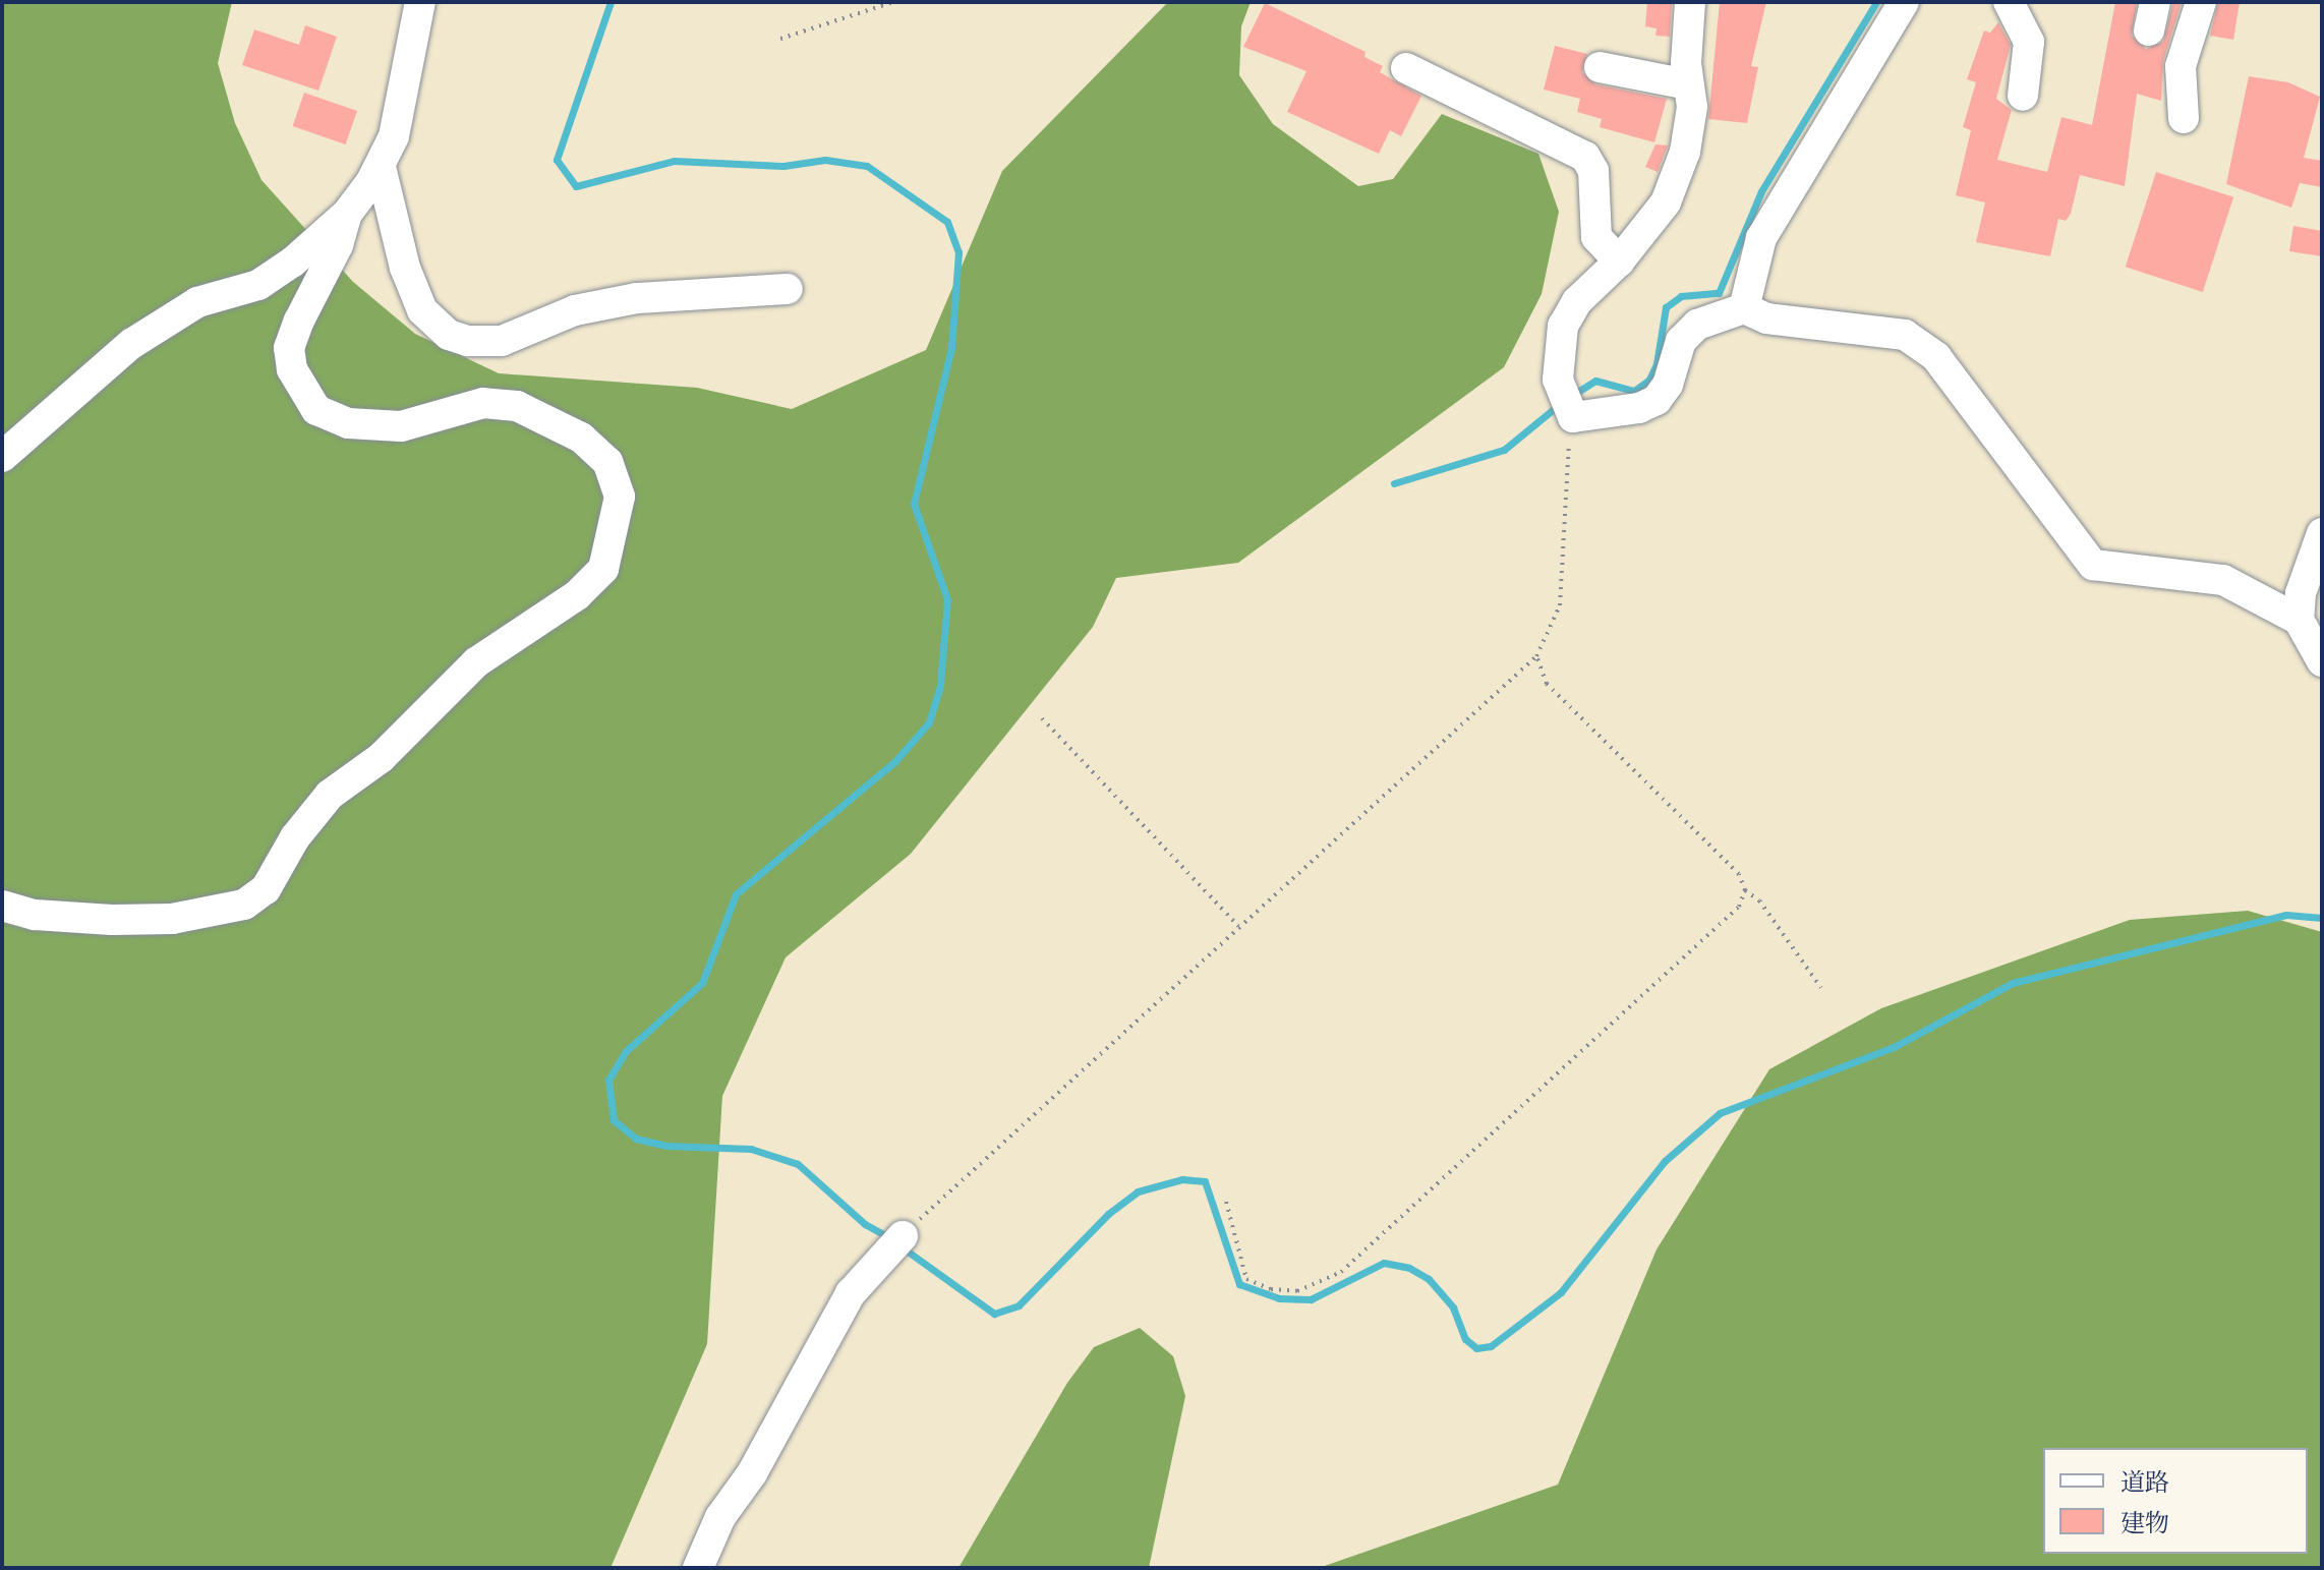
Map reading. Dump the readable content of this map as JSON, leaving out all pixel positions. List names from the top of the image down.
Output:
{
  "legend": ["道路", "建物"]
}
